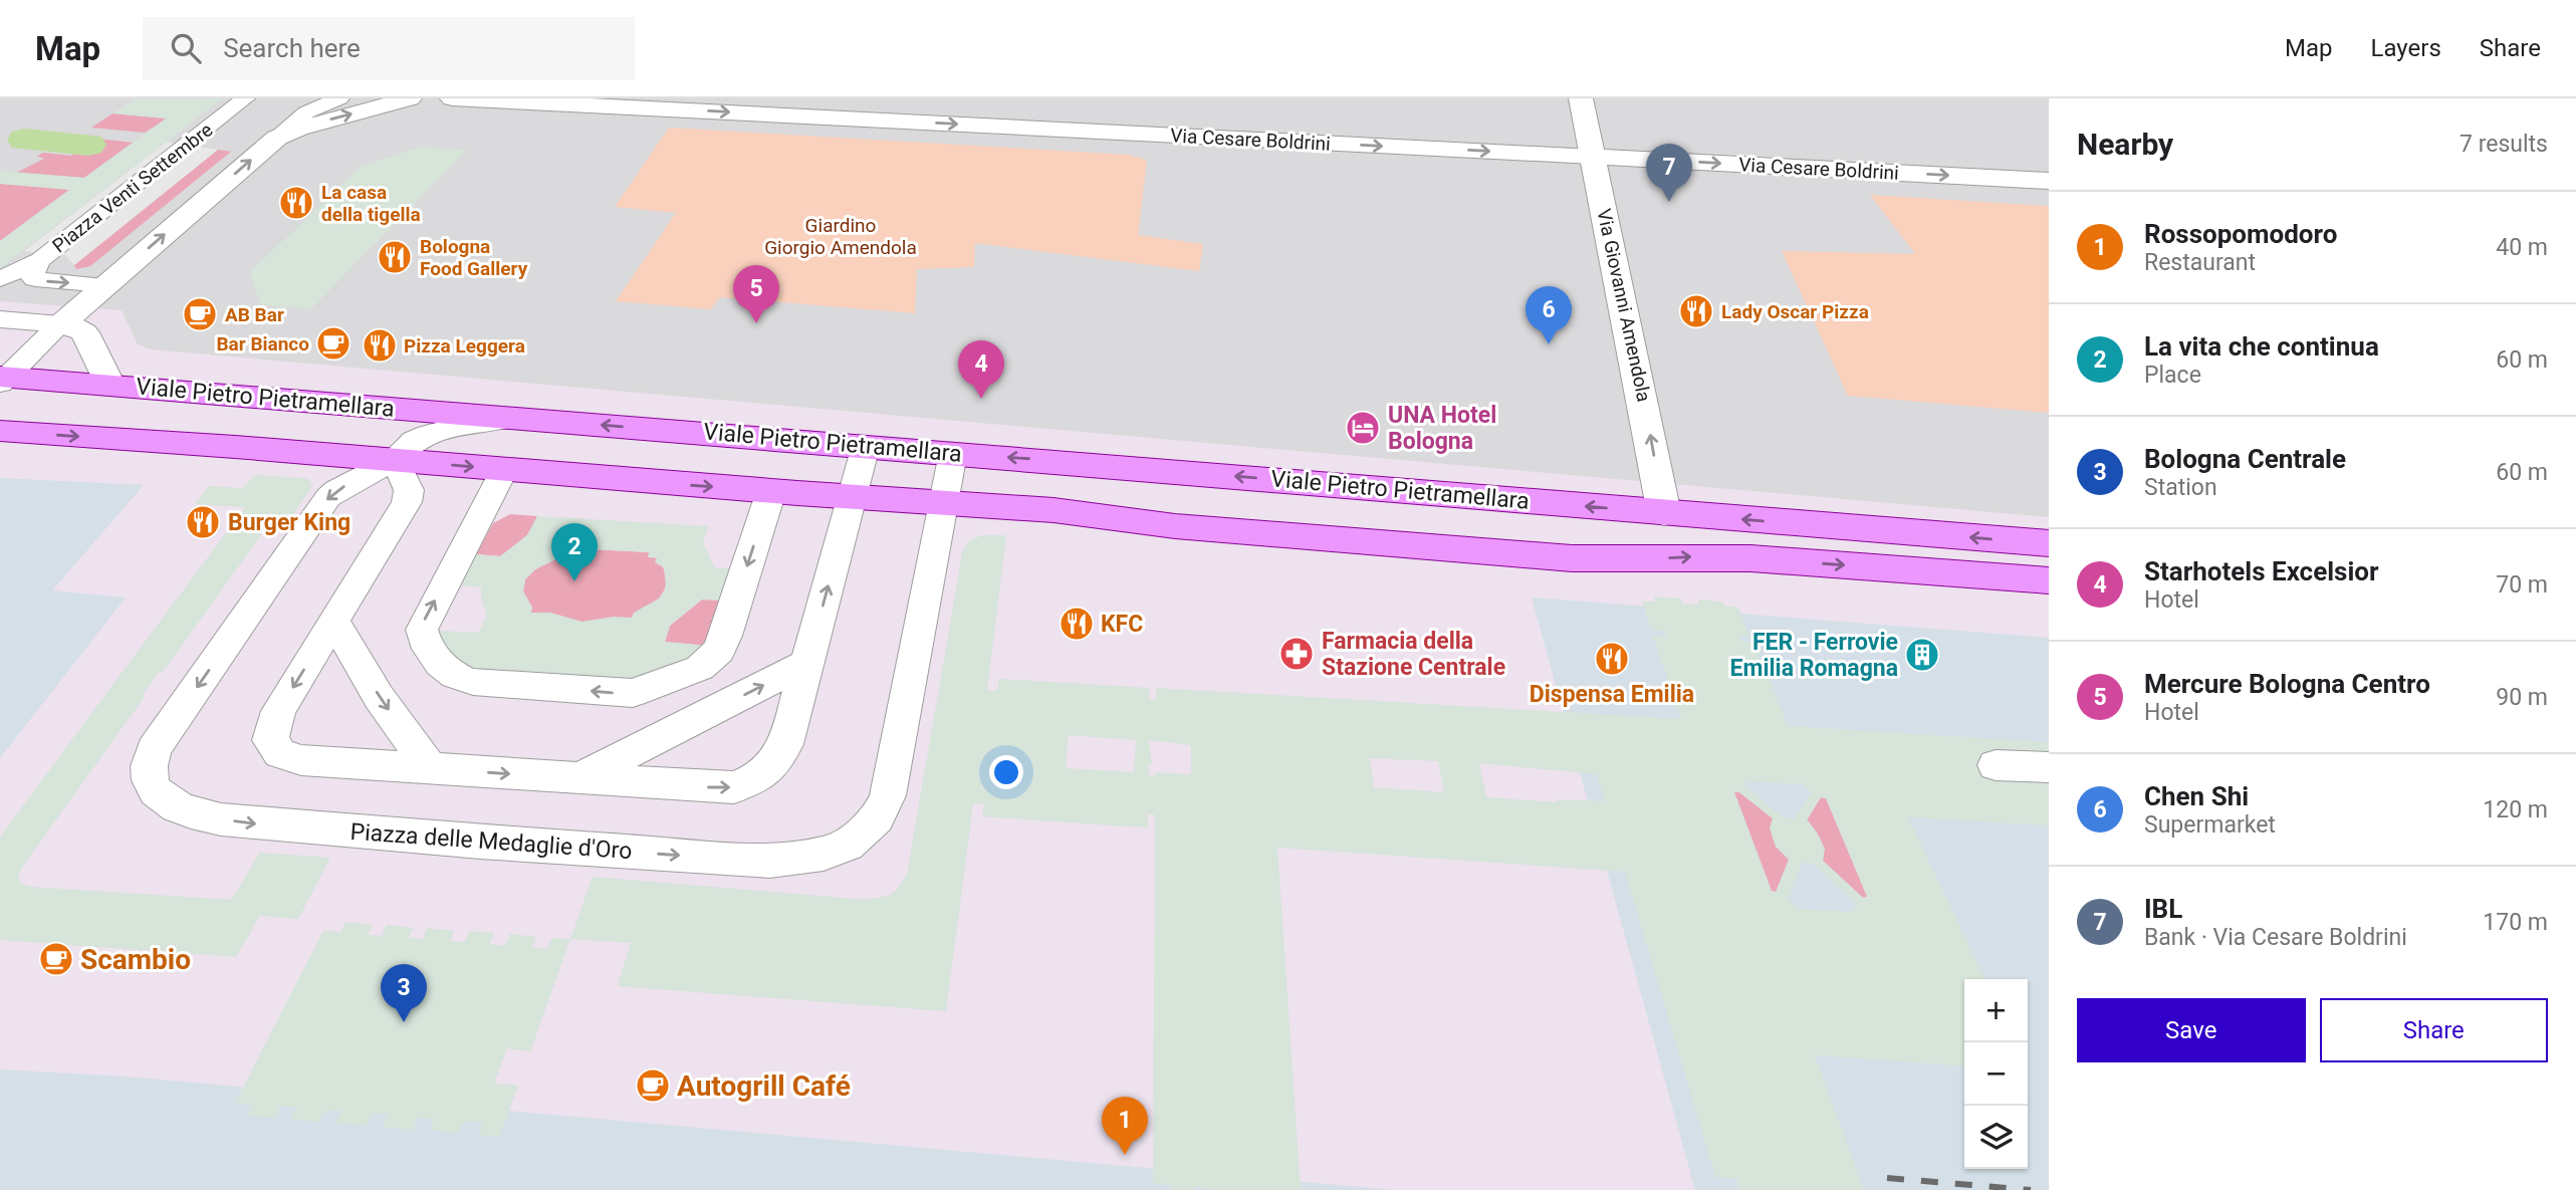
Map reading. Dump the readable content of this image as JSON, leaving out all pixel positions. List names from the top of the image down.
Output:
{
  "streets": {
    "main road": ["Viale Pietro Pietramellara"],
    "street": ["Via Cesare Boldrini", "Piazza Venti Settembre", "Via Giovanni Amendola"],
    "lane": ["Piazza delle Medaglie d'Oro"]
  },
  "crossings": [
    ["Via Cesare Boldrini", "Via Giovanni Amendola"],
    ["Piazza Venti Settembre", "Viale Pietro Pietramellara"],
    ["Via Giovanni Amendola", "Viale Pietro Pietramellara"],
    ["Viale Pietro Pietramellara", "Piazza delle Medaglie d'Oro"]
  ],
  "one_way": ["Via Cesare Boldrini", "Via Giovanni Amendola"],
  "parks": ["Giardino Giorgio Amendola"],
  "places": {
    "restaurant": [
      "La casa della tigella",
      "Bologna Food Gallery",
      "Lady Oscar Pizza",
      "Pizza Leggera",
      "Burger King",
      "KFC",
      "Dispensa Emilia"
    ],
    "cafe": [
      "AB Bar",
      "Bar Bianco",
      "Scambio",
      "Autogrill Café"
    ],
    "hotel": ["UNA Hotel Bologna"],
    "pharmacy": ["Farmacia della Stazione Centrale"],
    "building": ["FER - Ferrovie Emilia Romagna"]
  },
  "page": {
    "header": "Map",
    "search": "Search here",
    "nav": ["Map", "Layers", "Share"],
    "heading": ["Nearby", "7 results"],
    "pins": [
      "7",
      "5",
      "6",
      "4",
      "2",
      "3",
      "1"
    ],
    "list": [
      {
        "mark": "1",
        "name": "Rossopomodoro",
        "note": "Restaurant",
        "value": "40 m"
      },
      {
        "mark": "2",
        "name": "La vita che continua",
        "note": "Place",
        "value": "60 m"
      },
      {
        "mark": "3",
        "name": "Bologna Centrale",
        "note": "Station",
        "value": "60 m"
      },
      {
        "mark": "4",
        "name": "Starhotels Excelsior",
        "note": "Hotel",
        "value": "70 m"
      },
      {
        "mark": "5",
        "name": "Mercure Bologna Centro",
        "note": "Hotel",
        "value": "90 m"
      },
      {
        "mark": "6",
        "name": "Chen Shi",
        "note": "Supermarket",
        "value": "120 m"
      },
      {
        "mark": "7",
        "name": "IBL",
        "note": "Bank · Via Cesare Boldrini",
        "value": "170 m"
      }
    ],
    "buttons": ["Save", "Share"],
    "map_buttons": ["+", "−"]
  }
}
